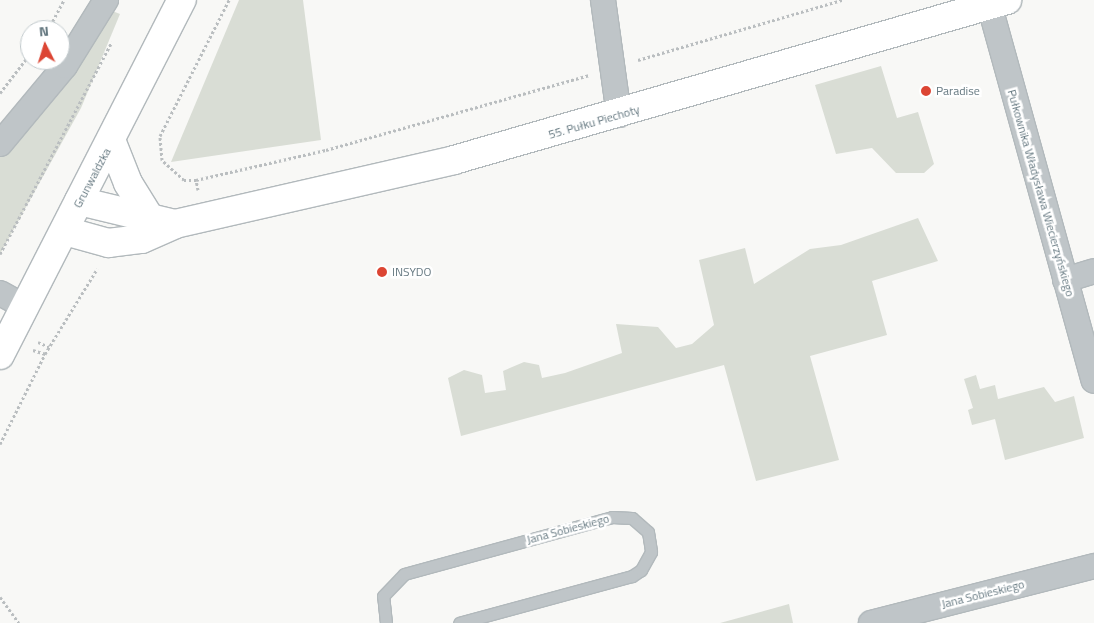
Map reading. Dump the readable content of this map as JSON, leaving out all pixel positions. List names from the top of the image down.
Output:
{
  "streets": {
    "street": [
      "55. Pułku Piechoty",
      "Grunwaldzka",
      "Pułkownika Władysława Wiecierzyńskiego",
      "Jana Sobieskiego"
    ]
  },
  "crossings": [
    ["55. Pułku Piechoty", "Grunwaldzka"],
    ["55. Pułku Piechoty", "Pułkownika Władysława Wiecierzyńskiego"]
  ],
  "places": ["Paradise", "INSYDO"],
  "north": "top"
}
